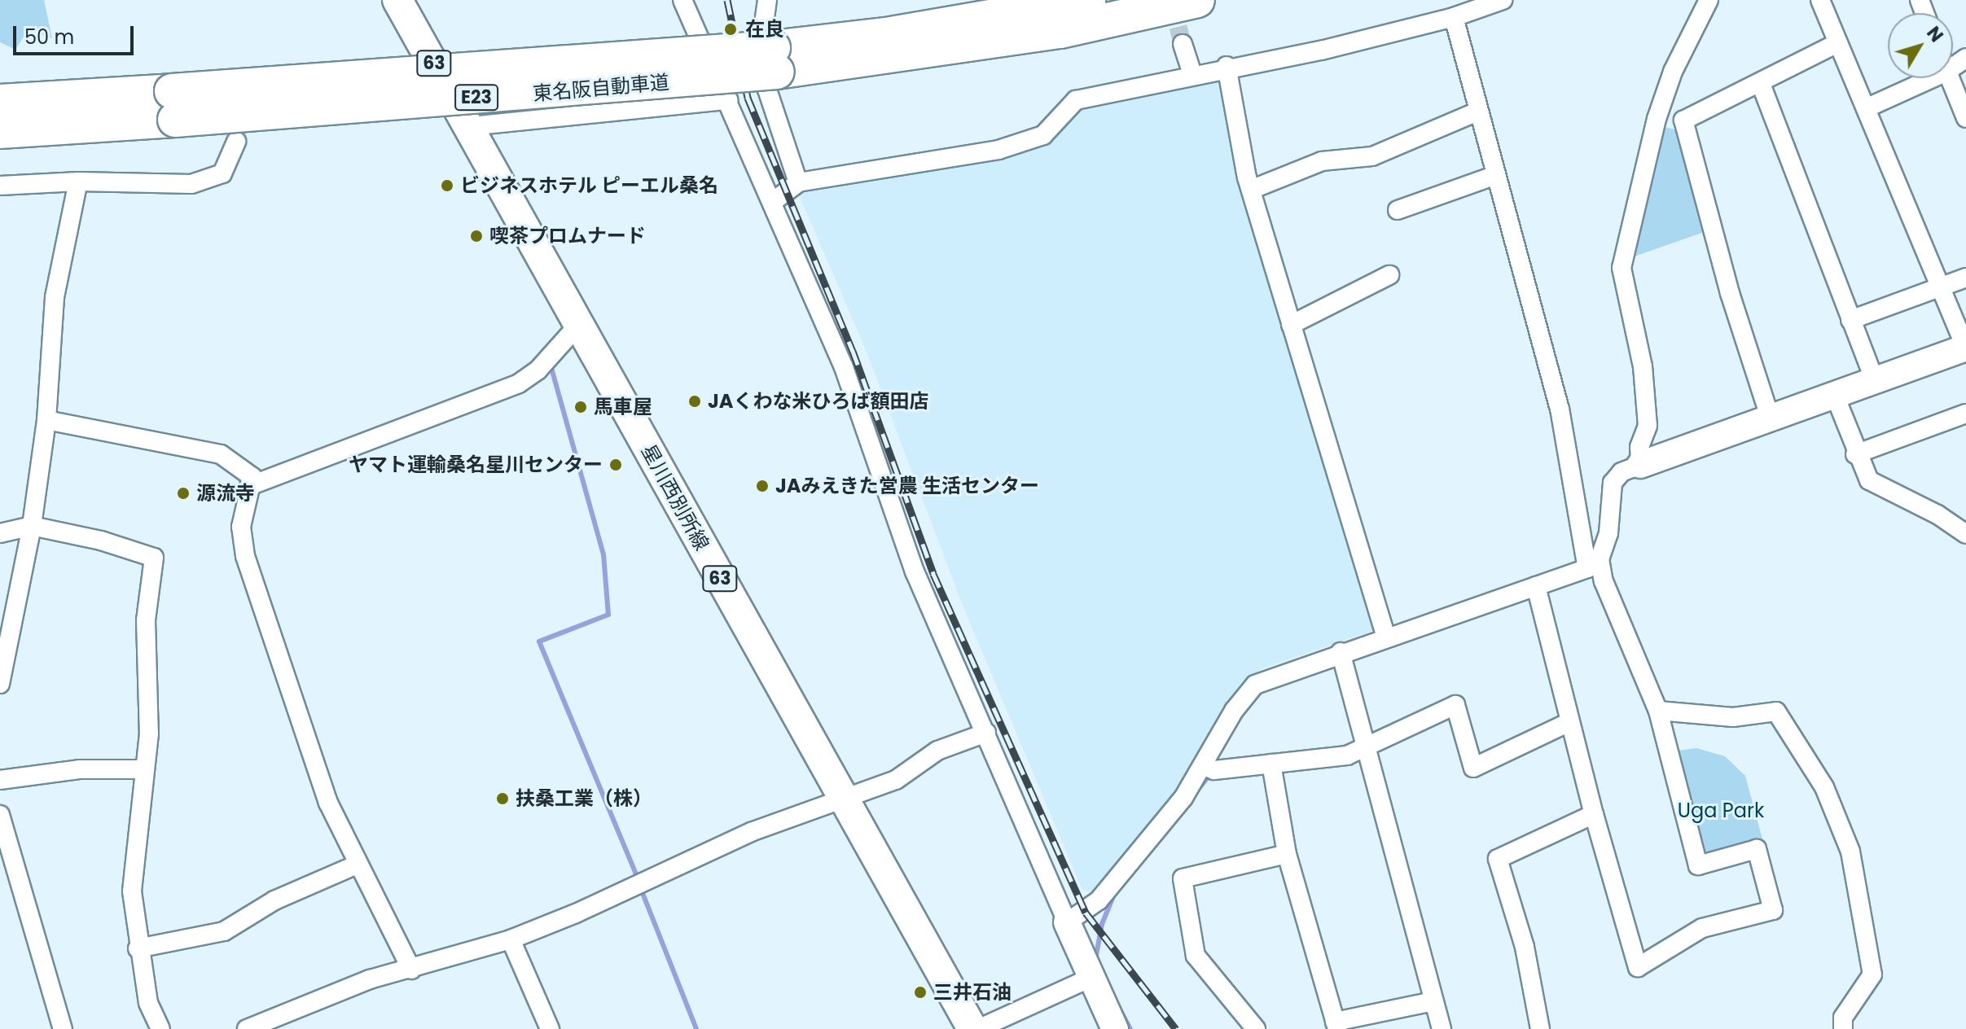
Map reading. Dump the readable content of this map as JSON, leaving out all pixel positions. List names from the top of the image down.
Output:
{
  "streets": {
    "highway": ["東名阪自動車道", "E23"],
    "main road": ["63", "星川西別所線"]
  },
  "parks": ["Uga Park"],
  "places": [
    "在良",
    "ビジネスホテル ピーエル桑名",
    "喫茶プロムナード",
    "JAくわな米ひろば額田店",
    "馬車屋",
    "ヤマト運輸桑名星川センター",
    "JAみえきた営農 生活センター",
    "源流寺",
    "扶桑工業（株）",
    "三井石油"
  ],
  "scale_bar": "50 m",
  "north": "top right"
}
